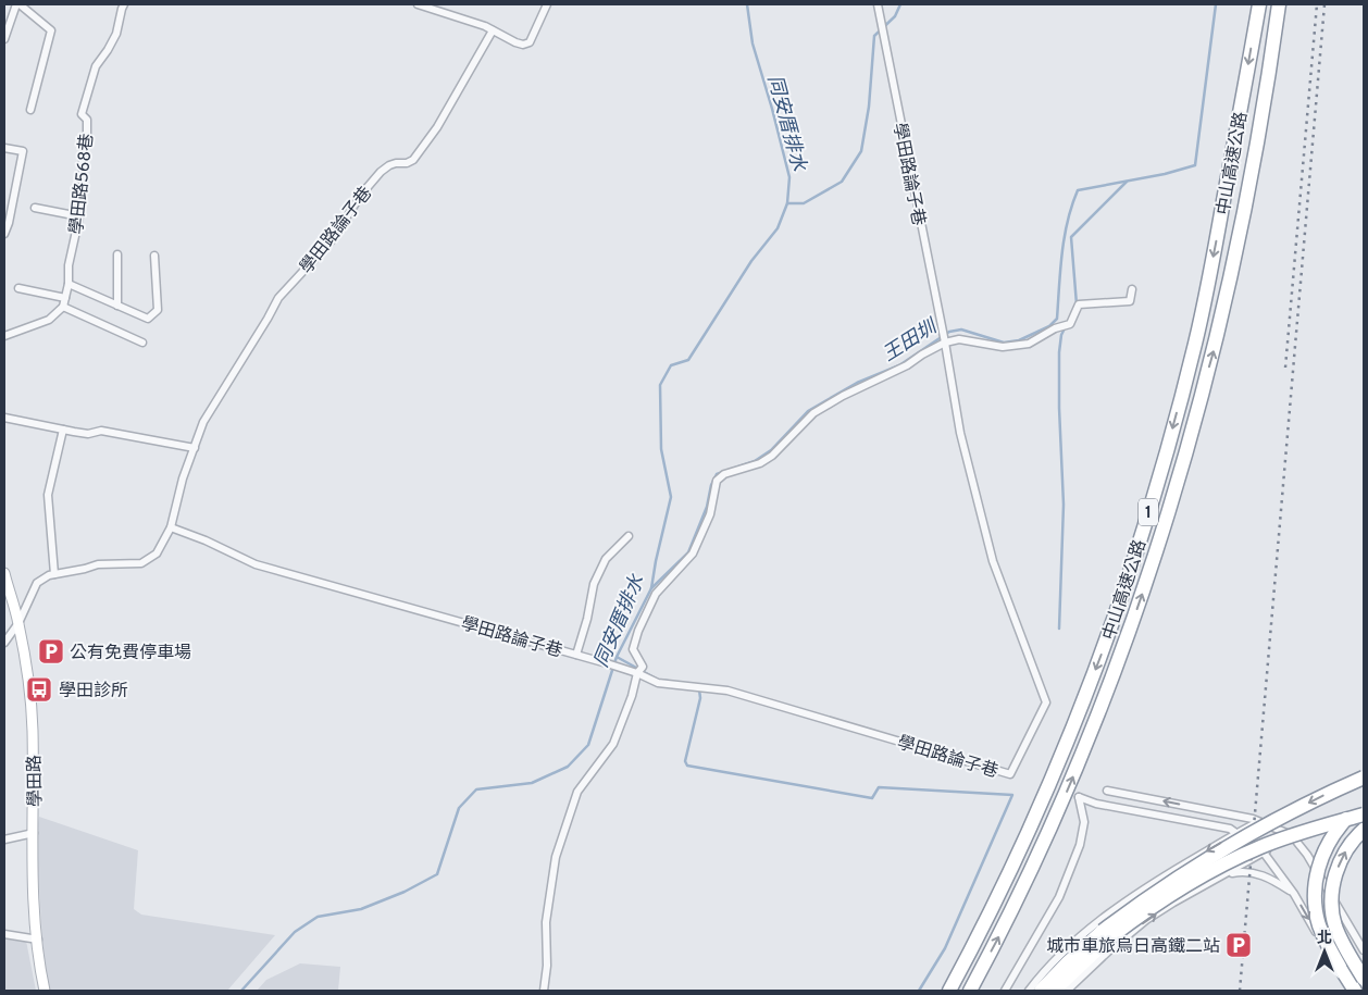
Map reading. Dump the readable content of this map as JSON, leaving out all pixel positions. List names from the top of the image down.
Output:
{
  "streets": {
    "highway": ["中山高速公路", "1"],
    "main road": ["學田路"],
    "street": ["學田路論子巷", "學田路568巷"]
  },
  "crossings": [
    ["學田路論子巷", "學田路"]
  ],
  "water": ["同安厝排水", "王田圳"],
  "places": {
    "parking": ["公有免費停車場", "城市車旅烏日高鐵二站"],
    "bus stop": ["學田診所"]
  },
  "north": "top"
}
